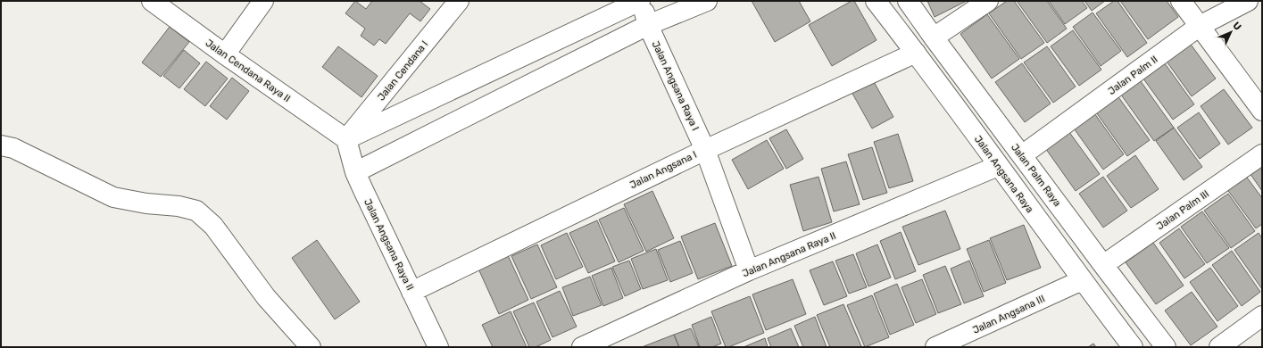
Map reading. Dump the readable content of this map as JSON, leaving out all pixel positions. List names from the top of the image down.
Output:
{
  "streets": {
    "street": [
      "Jalan Cendana Raya II",
      "Jalan Cendana I",
      "Jalan Palm II",
      "Jalan Angsana Raya I",
      "Jalan Angsana I",
      "Jalan Angsana Raya",
      "Jalan Palm Raya",
      "Jalan Palm III",
      "Jalan Angsana Raya II",
      "Jalan Angsana III"
    ]
  },
  "crossings": [
    ["Jalan Cendana Raya II", "Jalan Cendana I"],
    ["Jalan Cendana Raya II", "Jalan Angsana Raya II"],
    ["Jalan Cendana I", "Jalan Angsana Raya II"],
    ["Jalan Palm II", "Jalan Palm Raya"],
    ["Jalan Angsana Raya I", "Jalan Angsana I"],
    ["Jalan Angsana Raya I", "Jalan Angsana Raya II"],
    ["Jalan Angsana I", "Jalan Angsana Raya"],
    ["Jalan Angsana I", "Jalan Angsana Raya II"],
    ["Jalan Angsana Raya", "Jalan Angsana Raya II"],
    ["Jalan Angsana Raya", "Jalan Angsana III"],
    ["Jalan Palm Raya", "Jalan Palm III"]
  ],
  "north": "top right"
}
